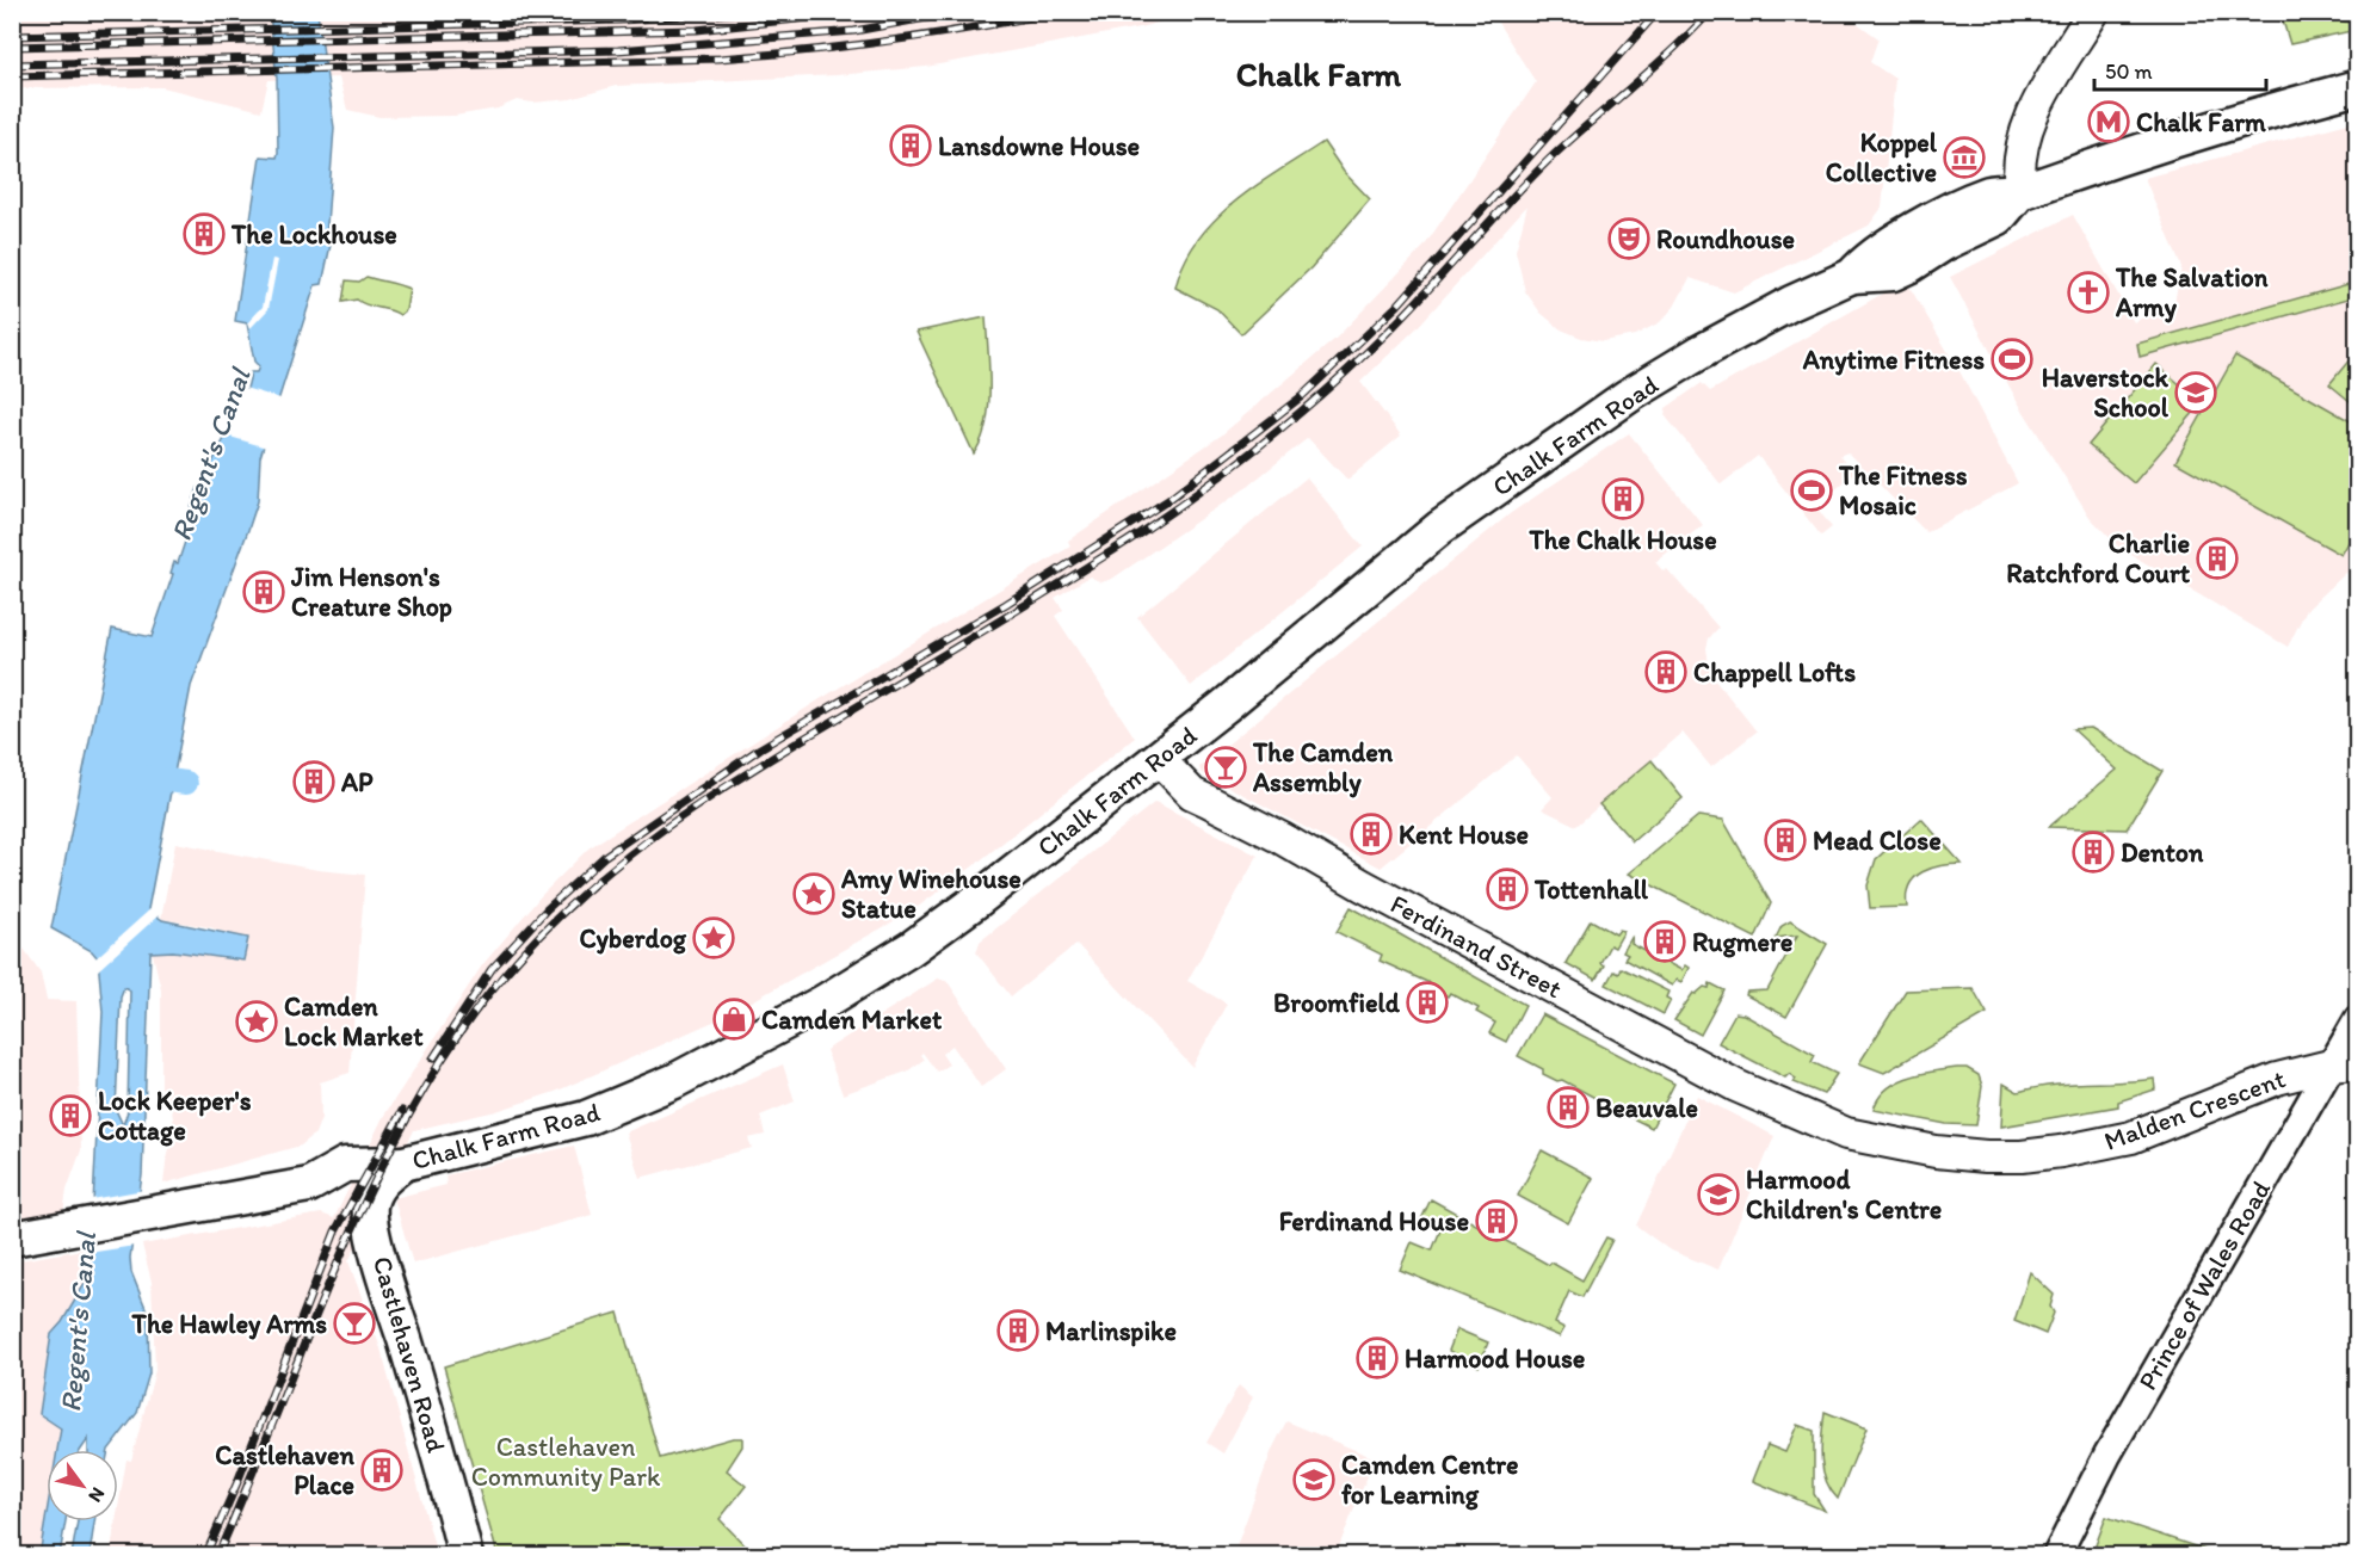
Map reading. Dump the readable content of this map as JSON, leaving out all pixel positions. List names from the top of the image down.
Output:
{
  "streets": {
    "main road": [
      "Chalk Farm Road",
      "Ferdinand Street",
      "Malden Crescent",
      "Castlehaven Road"
    ],
    "street": ["Prince of Wales Road"]
  },
  "crossings": [
    ["Chalk Farm Road", "Ferdinand Street"],
    ["Ferdinand Street", "Malden Crescent"],
    ["Malden Crescent", "Prince of Wales Road"]
  ],
  "districts": ["Chalk Farm"],
  "water": ["Regent's Canal"],
  "parks": ["Castlehaven Community Park"],
  "places": {
    "metro station": ["Chalk Farm"],
    "building": [
      "Lansdowne House",
      "The Lockhouse",
      "The Chalk House",
      "Charlie Ratchford Court",
      "Jim Henson's Creature Shop",
      "Chappell Lofts",
      "AP",
      "Kent House",
      "Mead Close",
      "Denton",
      "Tottenhall",
      "Rugmere",
      "Broomfield",
      "Beauvale",
      "Lock Keeper's Cottage",
      "Ferdinand House",
      "Marlinspike",
      "Harmood House",
      "Castlehaven Place"
    ],
    "museum": ["Koppel Collective"],
    "theatre": ["Roundhouse"],
    "church": ["The Salvation Army"],
    "sports": ["Anytime Fitness", "The Fitness Mosaic"],
    "school or university": ["Haverstock School", "Harmood Children's Centre", "Camden Centre for Learning"],
    "bar": ["The Camden Assembly", "The Hawley Arms"],
    "place": ["Amy Winehouse Statue", "Cyberdog", "Camden Lock Market"],
    "shop": ["Camden Market"]
  },
  "scale_bar": "50 m",
  "north": "bottom right"
}
